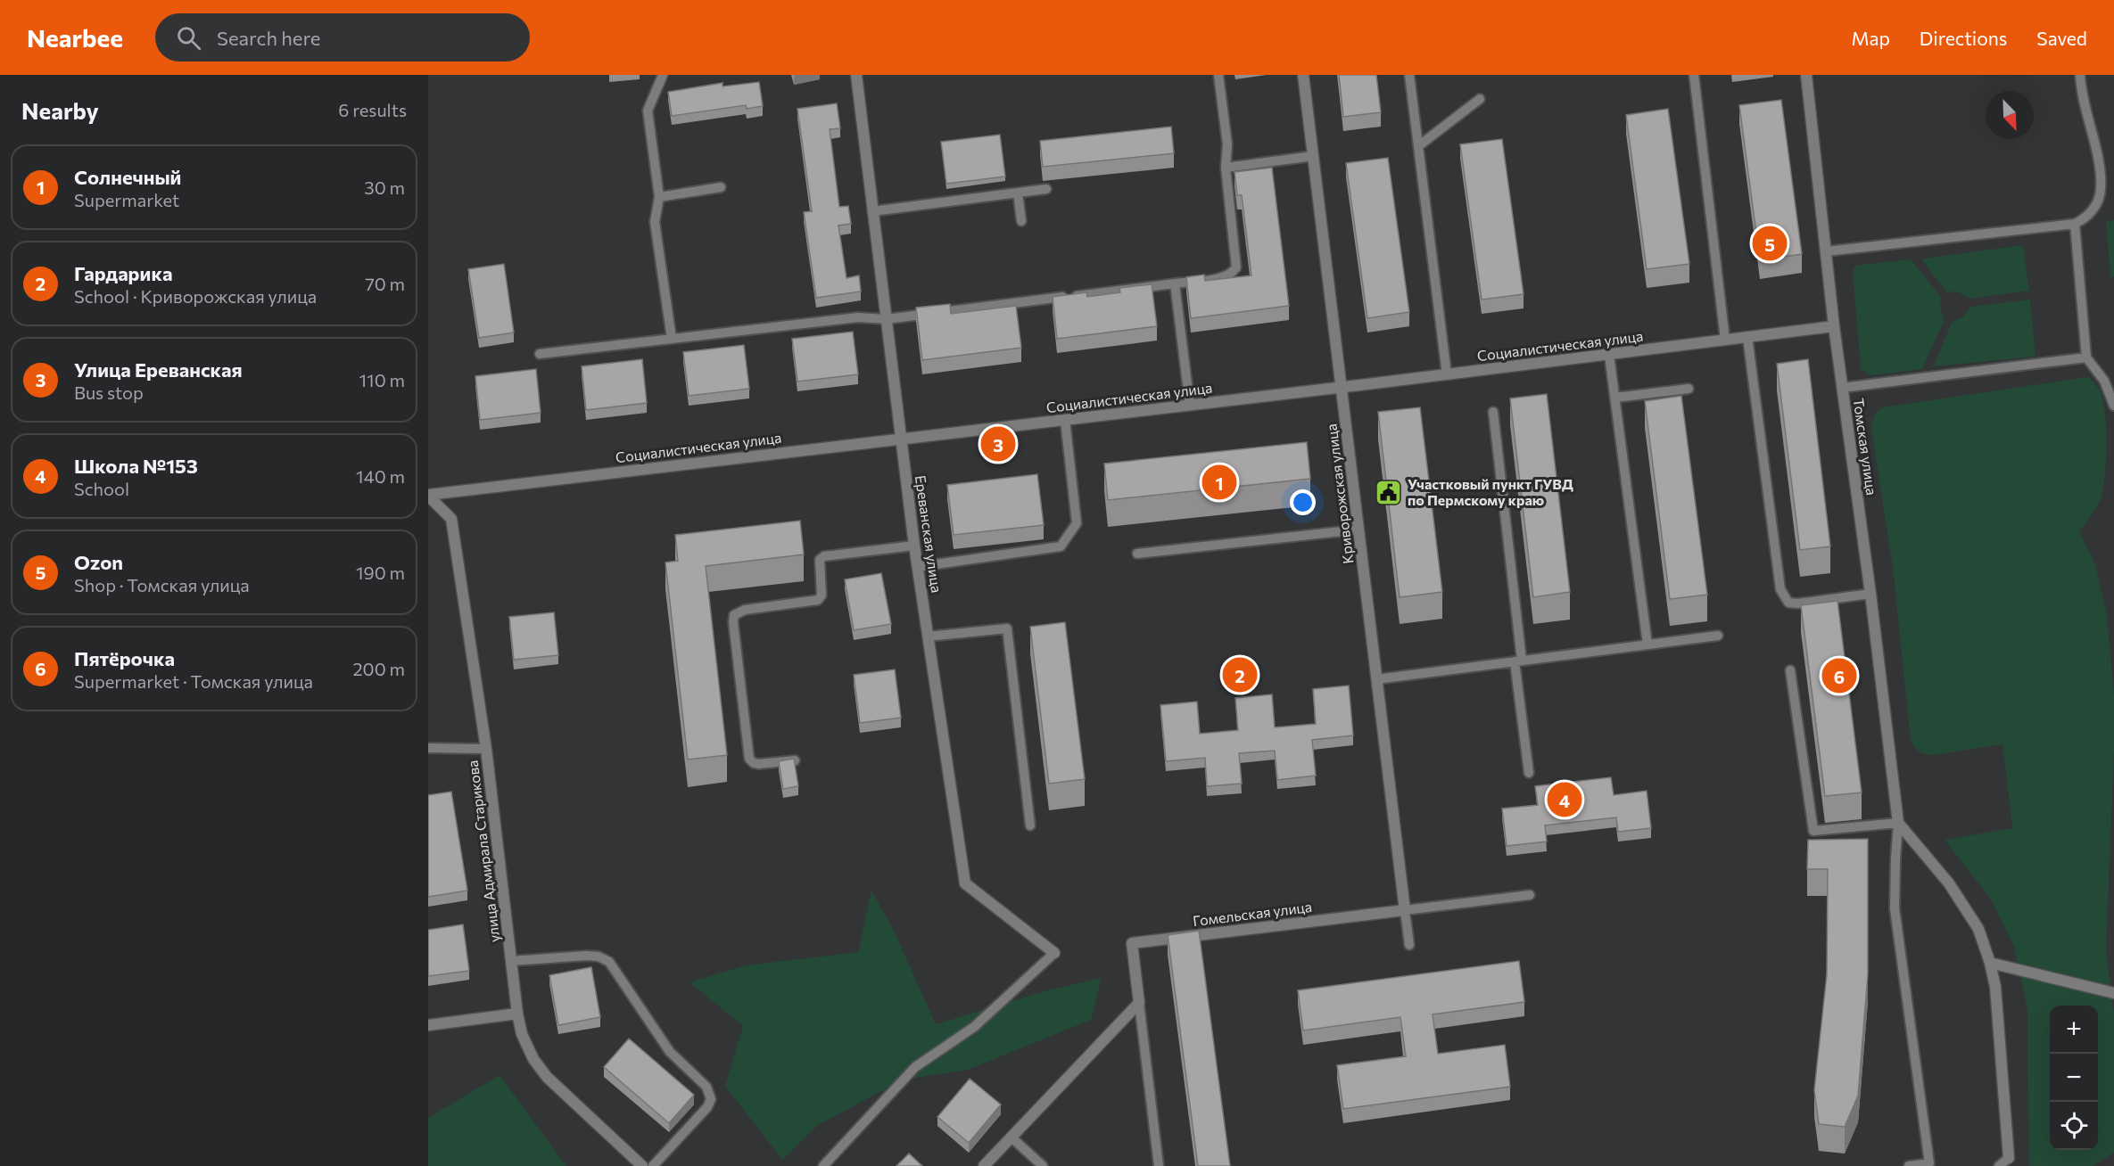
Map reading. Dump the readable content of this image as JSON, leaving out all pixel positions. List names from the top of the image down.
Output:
{
  "streets": {
    "street": [
      "Социалистическая улица",
      "Томская улица",
      "Криворожская улица",
      "Ереванская улица",
      "улица Адмирала Старикова",
      "Гомельская улица"
    ]
  },
  "crossings": [
    ["Социалистическая улица", "Томская улица"],
    ["Социалистическая улица", "Криворожская улица"],
    ["Социалистическая улица", "Ереванская улица"],
    ["Социалистическая улица", "улица Адмирала Старикова"],
    ["Криворожская улица", "Гомельская улица"]
  ],
  "places": {
    "public building": ["Участковый пункт ГУВД по Пермскому краю"]
  },
  "north": "bottom right",
  "page": {
    "header": "Nearbee",
    "search": "Search here",
    "nav": ["Map", "Directions", "Saved"],
    "heading": ["Nearby", "6 results"],
    "list": [
      {
        "mark": "1",
        "name": "Солнечный",
        "note": "Supermarket",
        "value": "30 m"
      },
      {
        "mark": "2",
        "name": "Гардарика",
        "note": "School · Криворожская улица",
        "value": "70 m"
      },
      {
        "mark": "3",
        "name": "Улица Ереванская",
        "note": "Bus stop",
        "value": "110 m"
      },
      {
        "mark": "4",
        "name": "Школа №153",
        "note": "School",
        "value": "140 m"
      },
      {
        "mark": "5",
        "name": "Ozon",
        "note": "Shop · Томская улица",
        "value": "190 m"
      },
      {
        "mark": "6",
        "name": "Пятёрочка",
        "note": "Supermarket · Томская улица",
        "value": "200 m"
      }
    ],
    "pins": [
      "5",
      "3",
      "1",
      "2",
      "6",
      "4"
    ],
    "map_buttons": ["+", "−"]
  }
}
